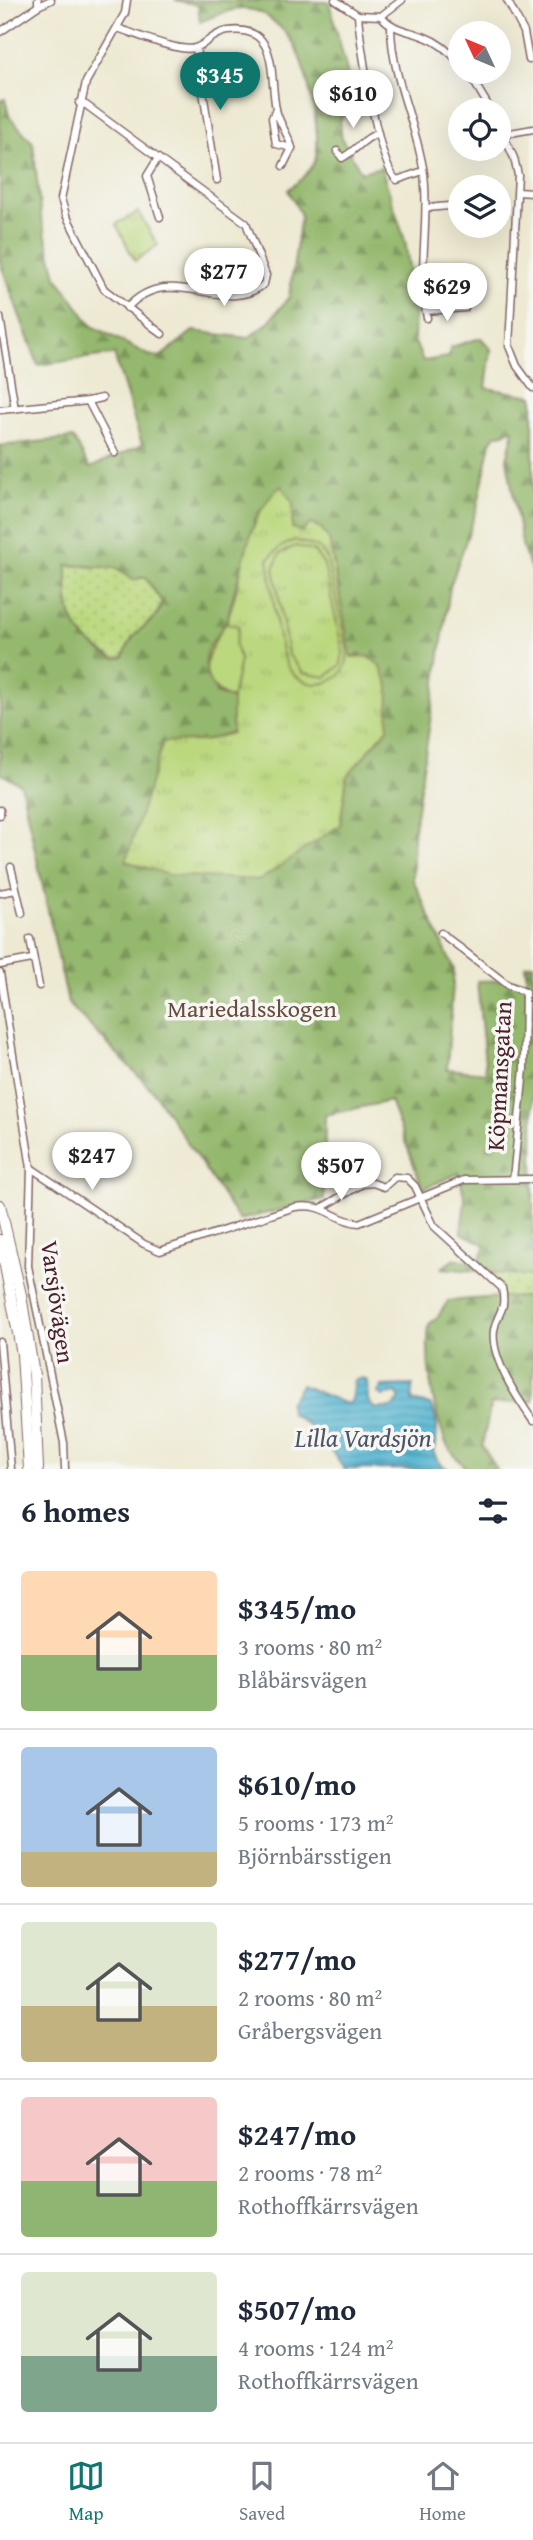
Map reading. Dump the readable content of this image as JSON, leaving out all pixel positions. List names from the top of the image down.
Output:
{
  "streets": {
    "street": ["Köpmansgatan", "Varsjövägen"]
  },
  "water": ["Lilla Vardsjön"],
  "parks": ["Mariedalsskogen"],
  "north": "top left",
  "page": {
    "price": [
      "$345",
      "$610",
      "$277",
      "$629",
      "$247",
      "$507"
    ],
    "heading": "6 homes",
    "list": [
      {
        "name": "$345/mo",
        "note": "3 rooms · 80 m² · Blåbärsvägen"
      },
      {
        "name": "$610/mo",
        "note": "5 rooms · 173 m² · Björnbärsstigen"
      },
      {
        "name": "$277/mo",
        "note": "2 rooms · 80 m² · Gråbergsvägen"
      },
      {
        "name": "$247/mo",
        "note": "2 rooms · 78 m² · Rothoffkärrsvägen"
      },
      {
        "name": "$507/mo",
        "note": "4 rooms · 124 m² · Rothoffkärrsvägen"
      }
    ],
    "tabs": ["Map", "Saved", "Home"]
  }
}
